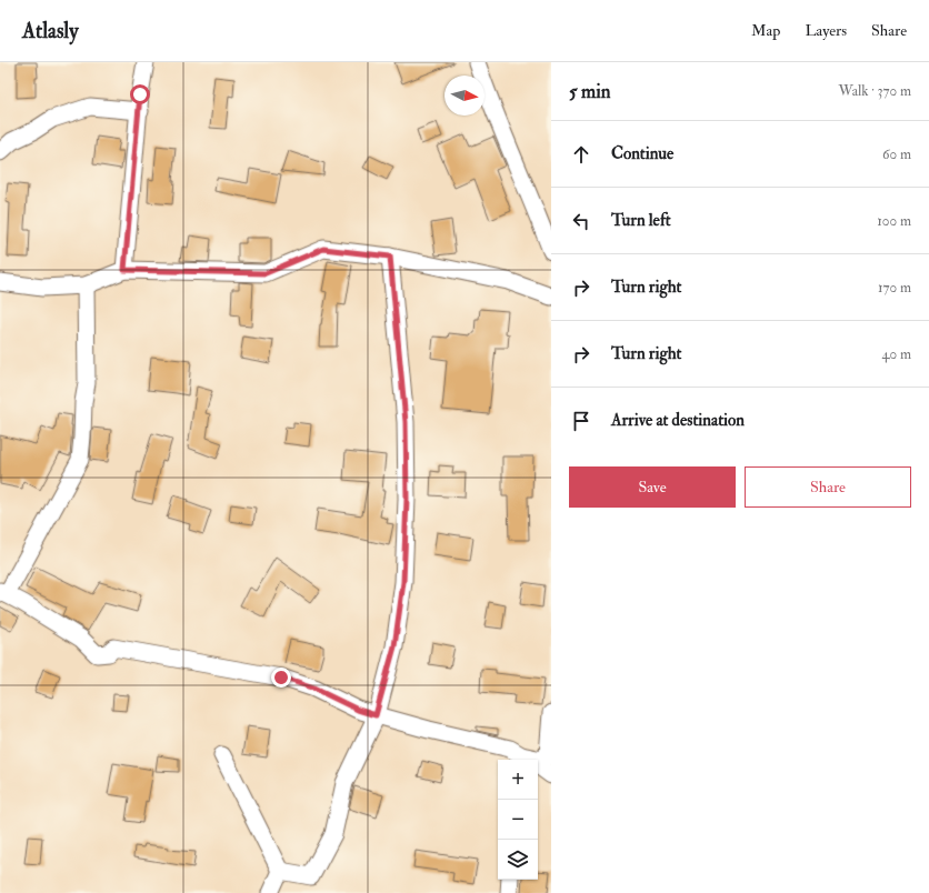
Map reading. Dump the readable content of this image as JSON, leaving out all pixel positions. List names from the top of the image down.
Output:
{
  "north": "right",
  "page": {
    "header": "Atlasly",
    "nav": ["Map", "Layers", "Share"],
    "heading": ["5 min", "Walk · 370 m"],
    "list": [
      ["Continue", "60 m"],
      ["Turn left", "100 m"],
      ["Turn right", "170 m"],
      ["Turn right", "40 m"],
      "Arrive at destination"
    ],
    "buttons": ["Save", "Share"],
    "map_buttons": ["+", "−"]
  }
}
